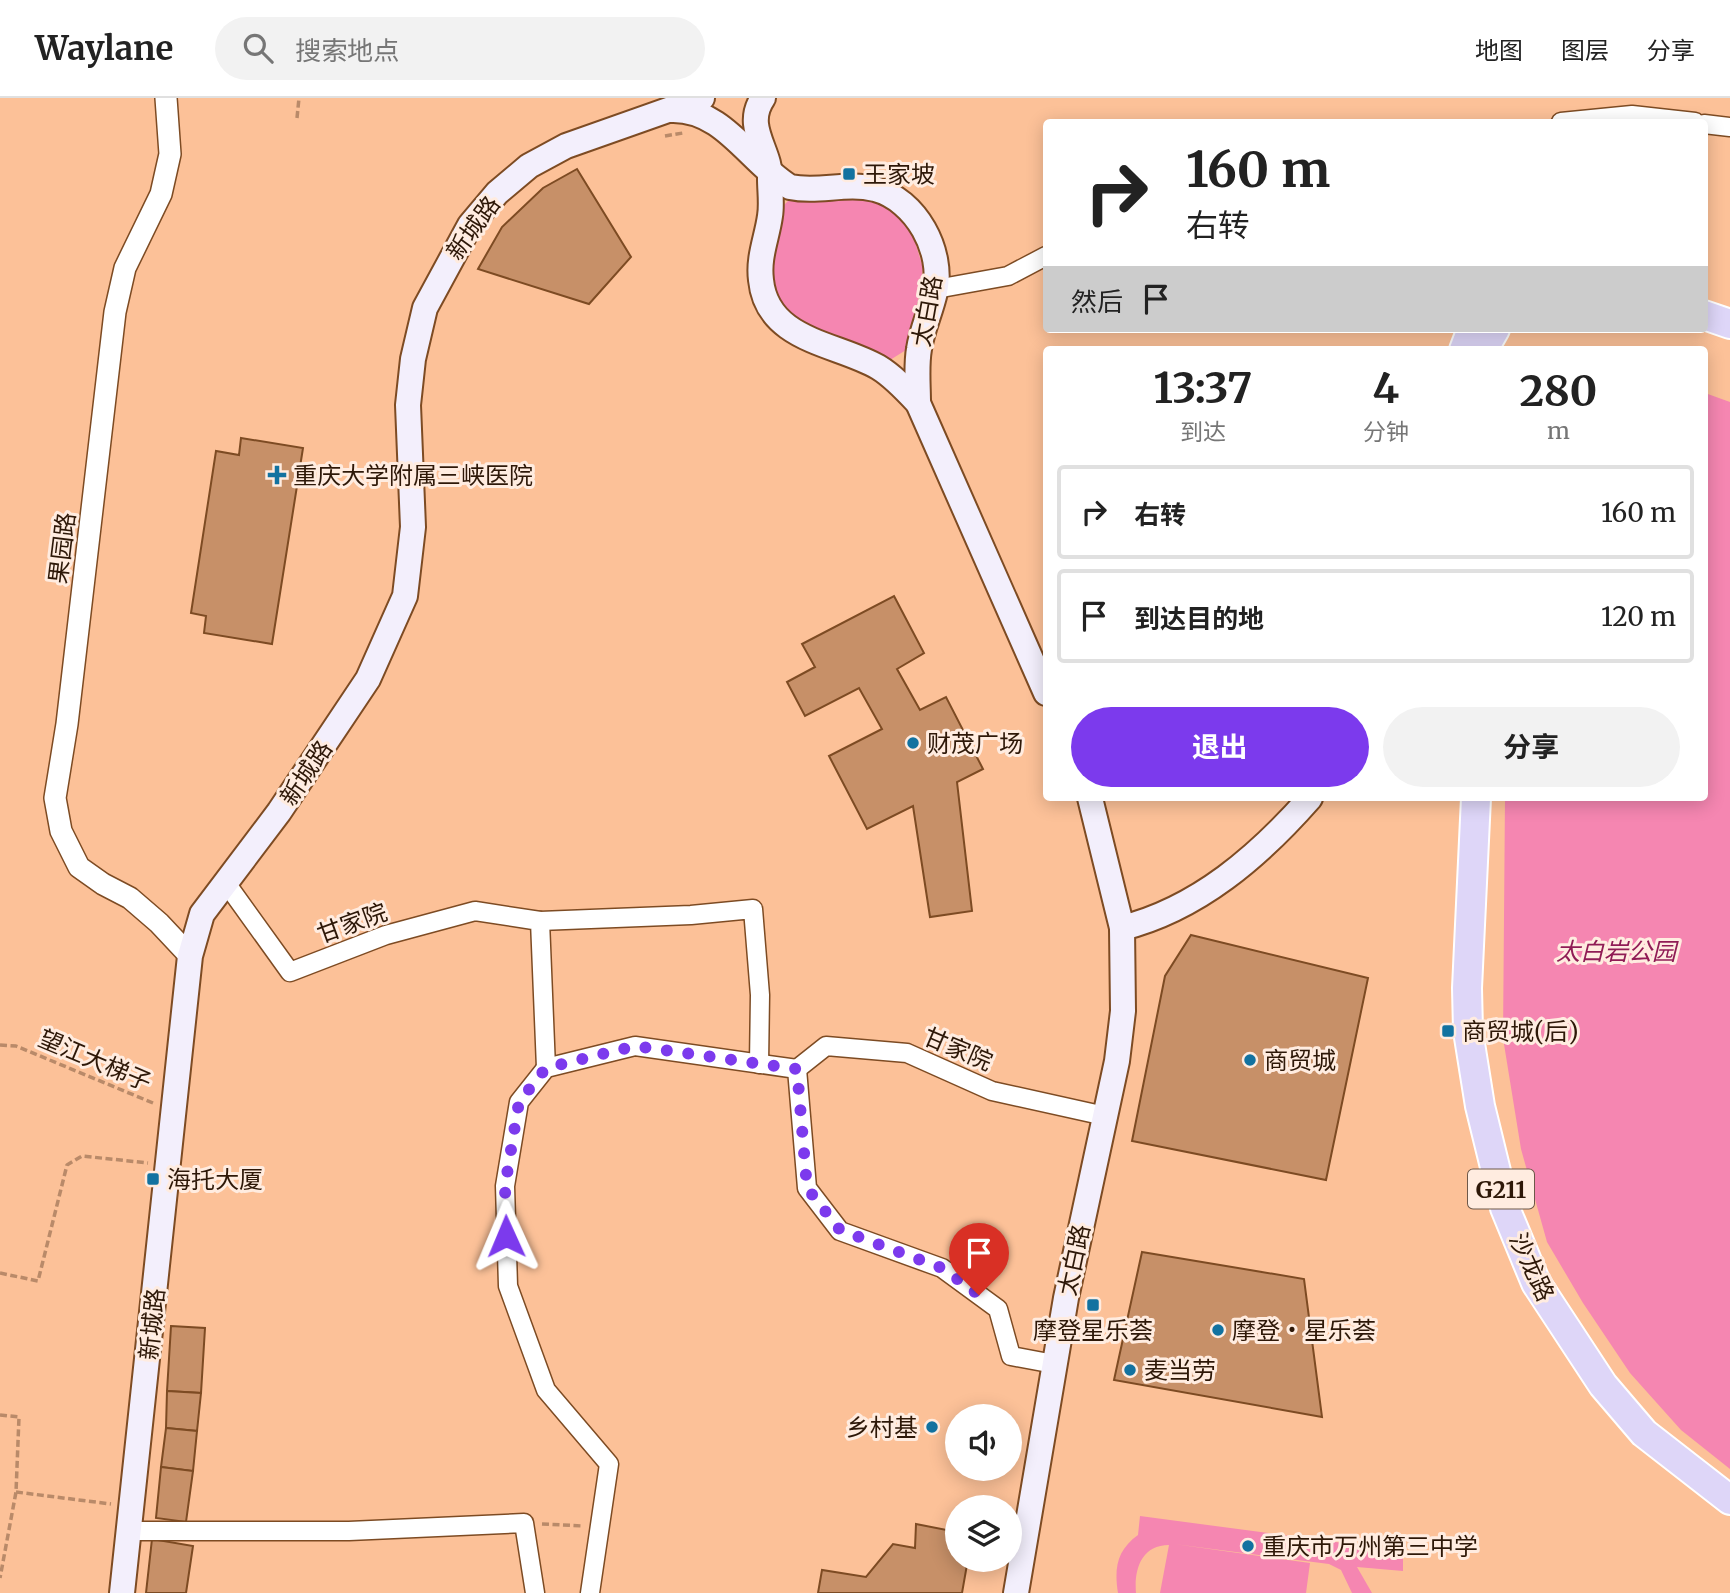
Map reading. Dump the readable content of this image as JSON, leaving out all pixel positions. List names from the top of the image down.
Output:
{
  "streets": {
    "highway": ["G211", "沙龙路"],
    "main road": ["新城路", "太白路"],
    "street": ["果园路", "甘家院"],
    "path": ["望江大梯子"]
  },
  "crossings": [
    ["新城路", "太白路"],
    ["新城路", "果园路"],
    ["新城路", "甘家院"],
    ["新城路", "望江大梯子"],
    ["太白路", "甘家院"]
  ],
  "parks": ["太白岩公园"],
  "places": {
    "transit": [
      "王家坡",
      "商贸城(后)",
      "海托大厦",
      "摩登星乐荟"
    ],
    "health": ["重庆大学附属三峡医院"],
    "other": [
      "财茂广场",
      "商贸城",
      "摩登・星乐荟",
      "麦当劳",
      "乡村基",
      "重庆市万州第三中学"
    ]
  },
  "page": {
    "header": "Waylane",
    "search": "搜索地点",
    "nav": ["地图", "图层", "分享"],
    "turn": ["160 m", "右转"],
    "then": "然后",
    "eta": [
      "13:37",
      "到达",
      "4",
      "分钟",
      "280",
      "m"
    ],
    "list": [
      {
        "name": "右转",
        "value": "160 m"
      },
      {
        "name": "到达目的地",
        "value": "120 m"
      }
    ],
    "buttons": ["退出", "分享"]
  }
}
